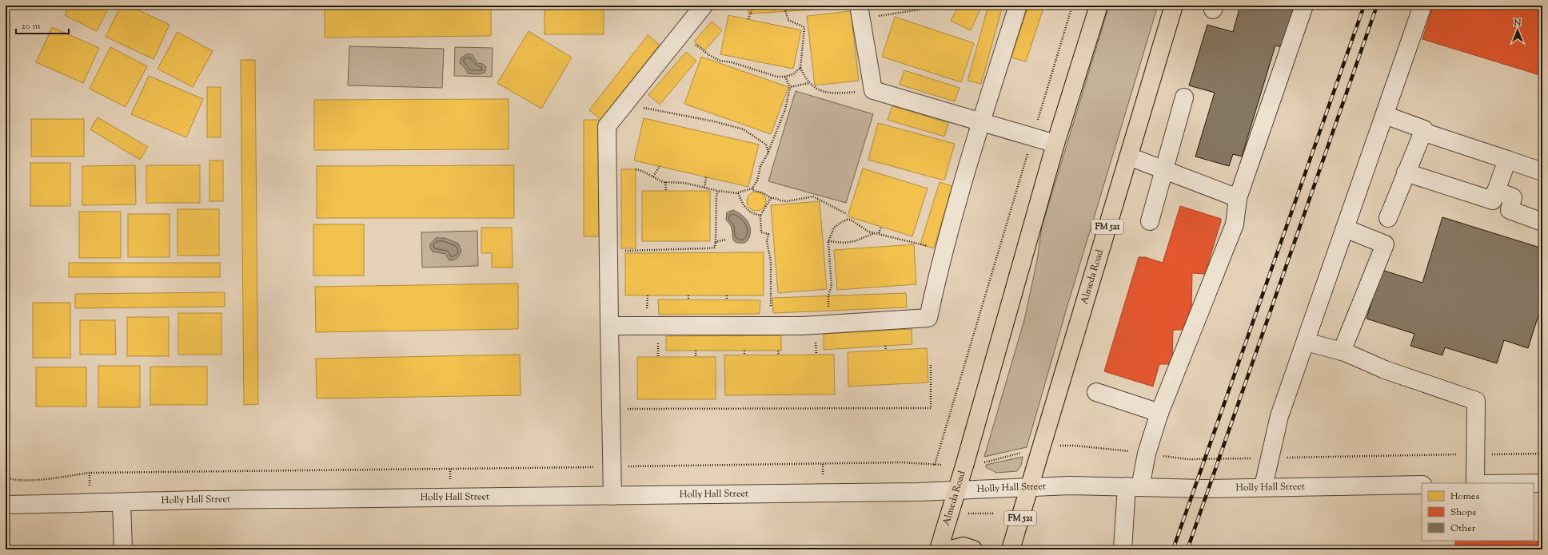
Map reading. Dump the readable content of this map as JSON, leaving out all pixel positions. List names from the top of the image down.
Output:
{
  "streets": {
    "main road": ["FM 521", "Almeda Road"],
    "street": ["Holly Hall Street"]
  },
  "crossings": [
    ["Almeda Road", "Holly Hall Street"]
  ],
  "legend": ["Homes", "Shops", "Other"],
  "scale_bar": "20 m",
  "north": "top"
}
